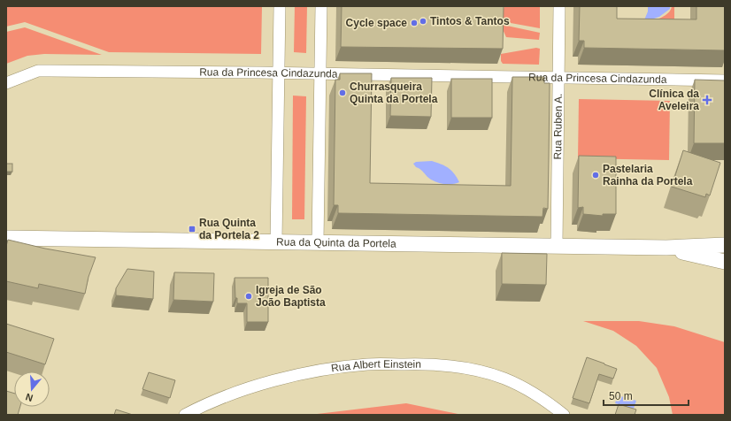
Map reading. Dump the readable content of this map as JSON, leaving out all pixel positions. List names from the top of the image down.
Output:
{
  "streets": {
    "street": [
      "Rua da Princesa Cindazunda",
      "Rua Ruben A.",
      "Rua da Quinta da Portela",
      "Rua Albert Einstein"
    ]
  },
  "crossings": [
    ["Rua da Princesa Cindazunda", "Rua Ruben A."],
    ["Rua Ruben A.", "Rua da Quinta da Portela"]
  ],
  "places": {
    "other": [
      "Tintos & Tantos",
      "Cycle space",
      "Churrasqueira Quinta da Portela",
      "Pastelaria Rainha da Portela",
      "Igreja de São João Baptista"
    ],
    "health": ["Clínica da Aveleira"],
    "transit": ["Rua Quinta da Portela 2"]
  },
  "scale_bar": "50 m",
  "north": "bottom"
}
